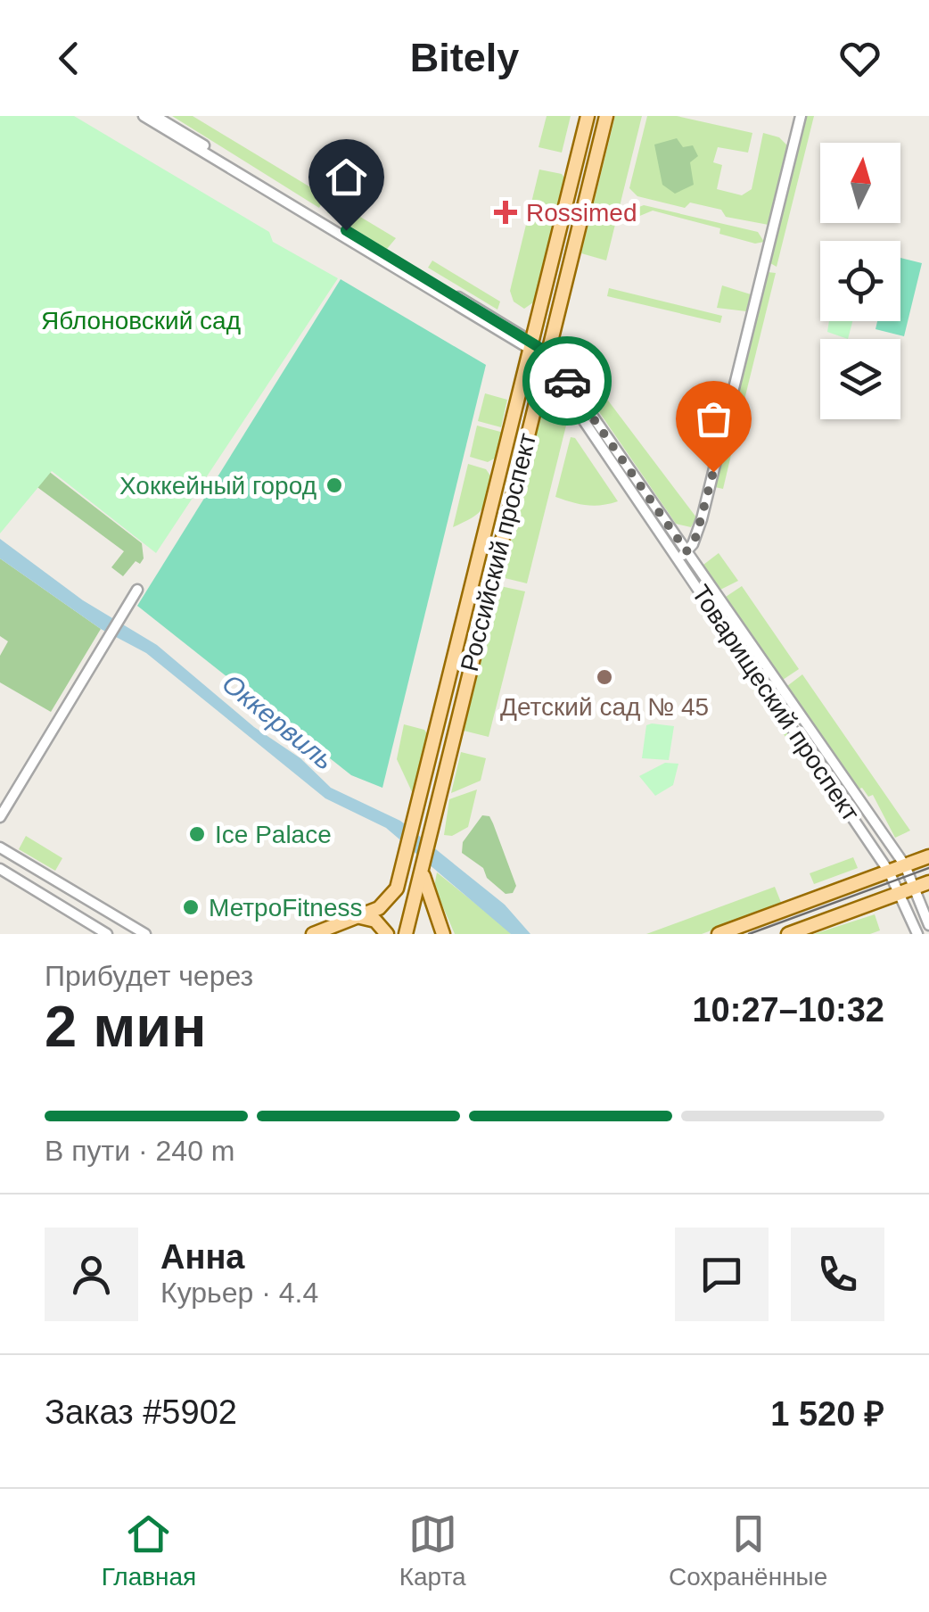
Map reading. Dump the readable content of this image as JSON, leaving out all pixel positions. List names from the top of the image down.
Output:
{
  "streets": {
    "main road": ["Российский проспект"],
    "street": ["Товарищеский проспект"]
  },
  "crossings": [
    ["Российский проспект", "Товарищеский проспект"]
  ],
  "water": ["Оккервиль"],
  "parks": ["Яблоновский сад"],
  "places": {
    "health": ["Rossimed"],
    "other": [
      "Хоккейный город",
      "Детский сад № 45",
      "Ice Palace",
      "МетроFitness"
    ]
  },
  "north": "top",
  "page": {
    "header": "Bitely",
    "heading": ["2 мин", "Прибудет через", "10:27–10:32"],
    "panel": [
      "Анна",
      "Курьер · 4.4",
      "Заказ #5902",
      "1 520 ₽"
    ],
    "bar": "В пути · 240 m",
    "tabs": ["Главная", "Карта", "Сохранённые"]
  }
}
